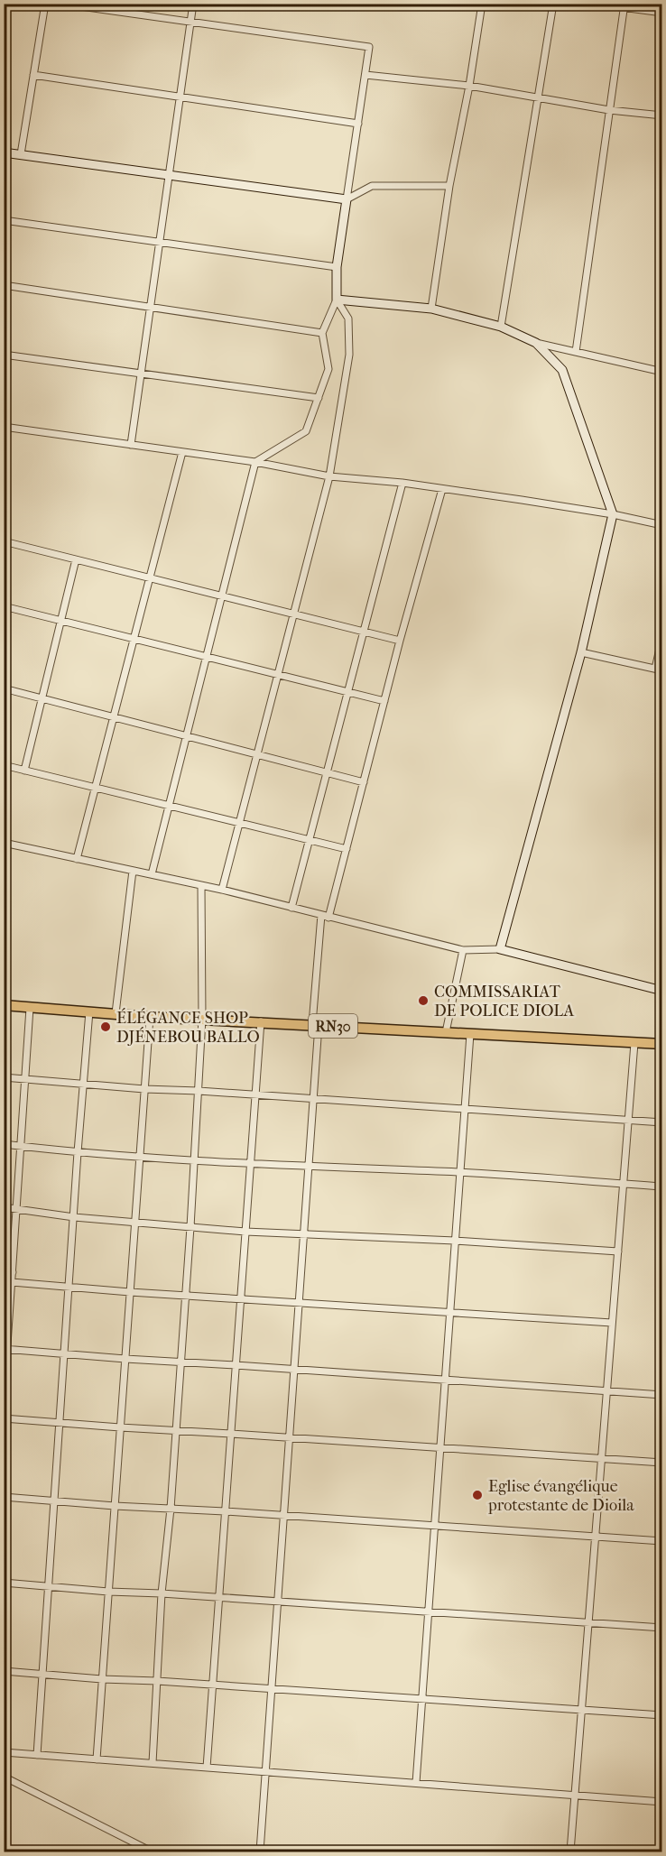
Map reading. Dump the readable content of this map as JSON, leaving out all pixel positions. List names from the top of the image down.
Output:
{
  "streets": {
    "main road": ["RN30"]
  },
  "places": ["COMMISSARIAT DE POLICE DIOLA", "ÉLÉGANCE SHOP DJÉNEBOU BALLO", "Eglise évangélique protestante de Dioila"]
}
